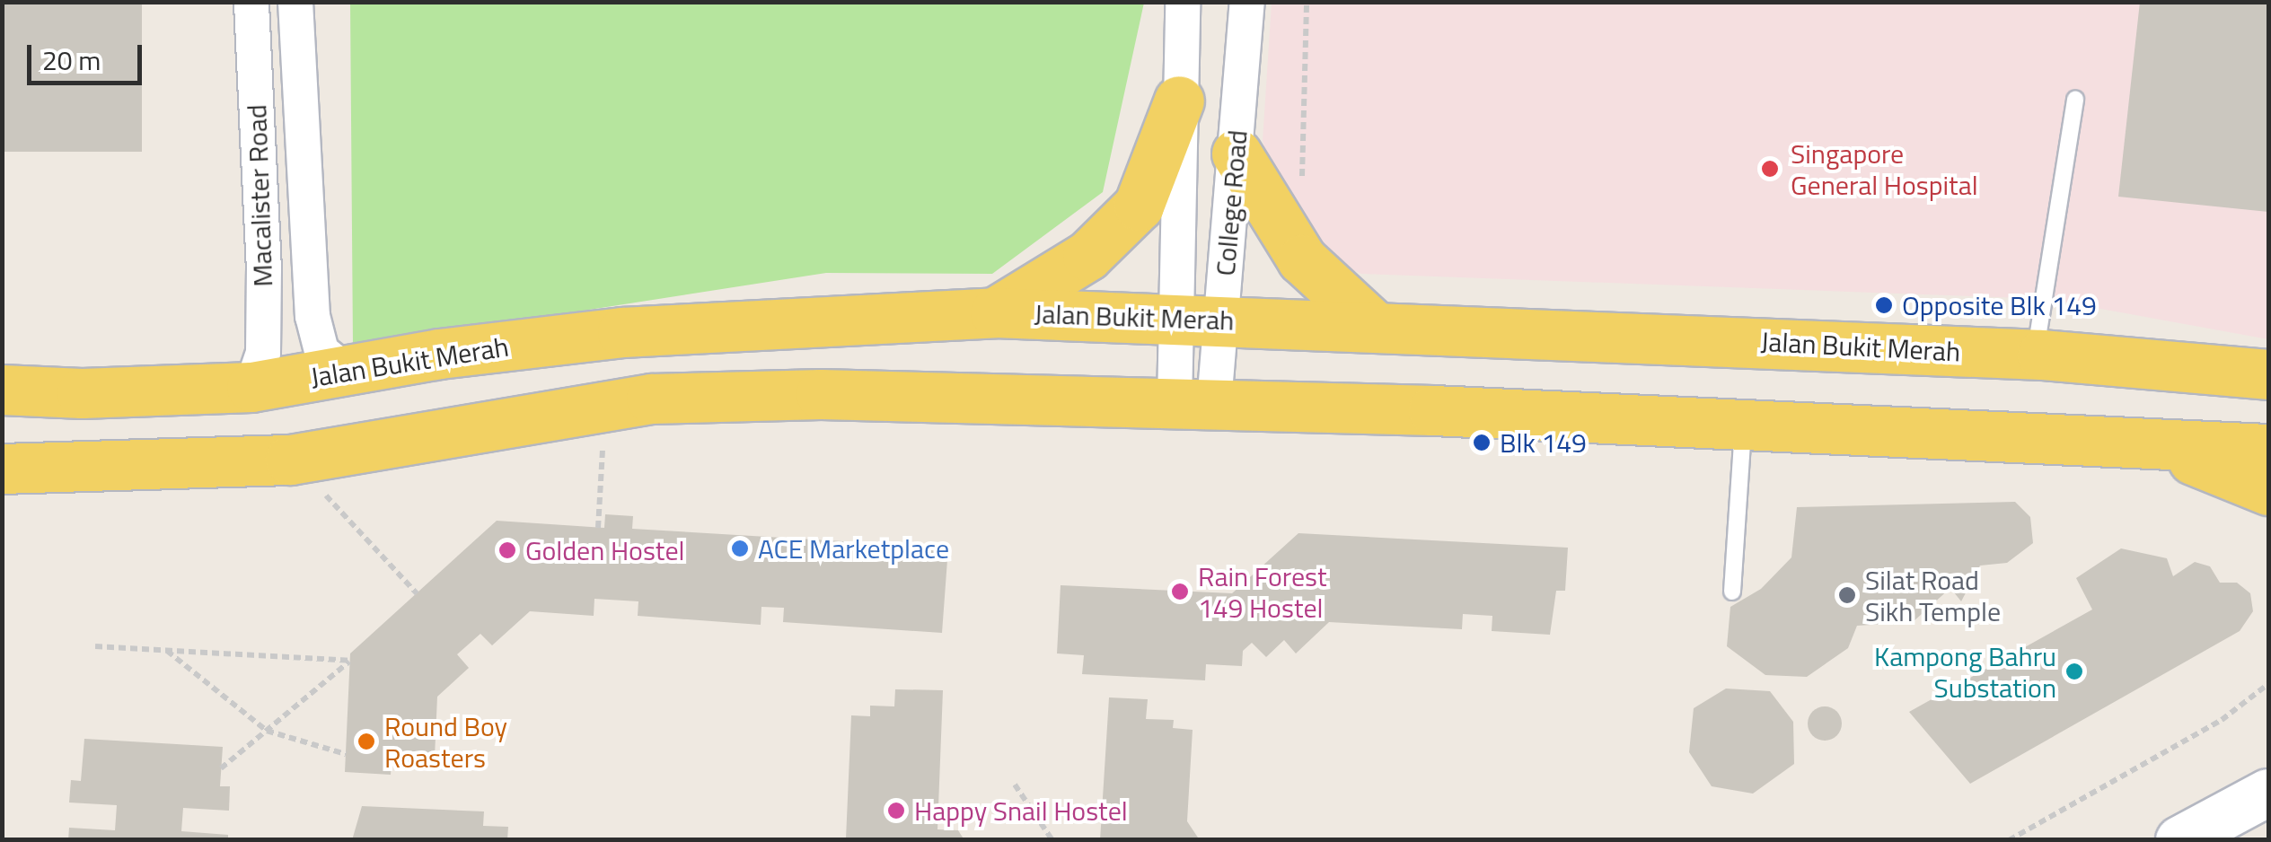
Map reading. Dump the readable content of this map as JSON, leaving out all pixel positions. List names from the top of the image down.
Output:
{
  "streets": {
    "main road": ["Jalan Bukit Merah"],
    "street": ["Macalister Road", "College Road"]
  },
  "crossings": [
    ["Macalister Road", "Jalan Bukit Merah"],
    ["College Road", "Jalan Bukit Merah"]
  ],
  "places": [
    "Singapore General Hospital",
    "Opposite Blk 149",
    "Blk 149",
    "ACE Marketplace",
    "Golden Hostel",
    "Rain Forest 149 Hostel",
    "Silat Road Sikh Temple",
    "Kampong Bahru Substation",
    "Round Boy Roasters",
    "Happy Snail Hostel"
  ],
  "scale_bar": "20 m"
}
